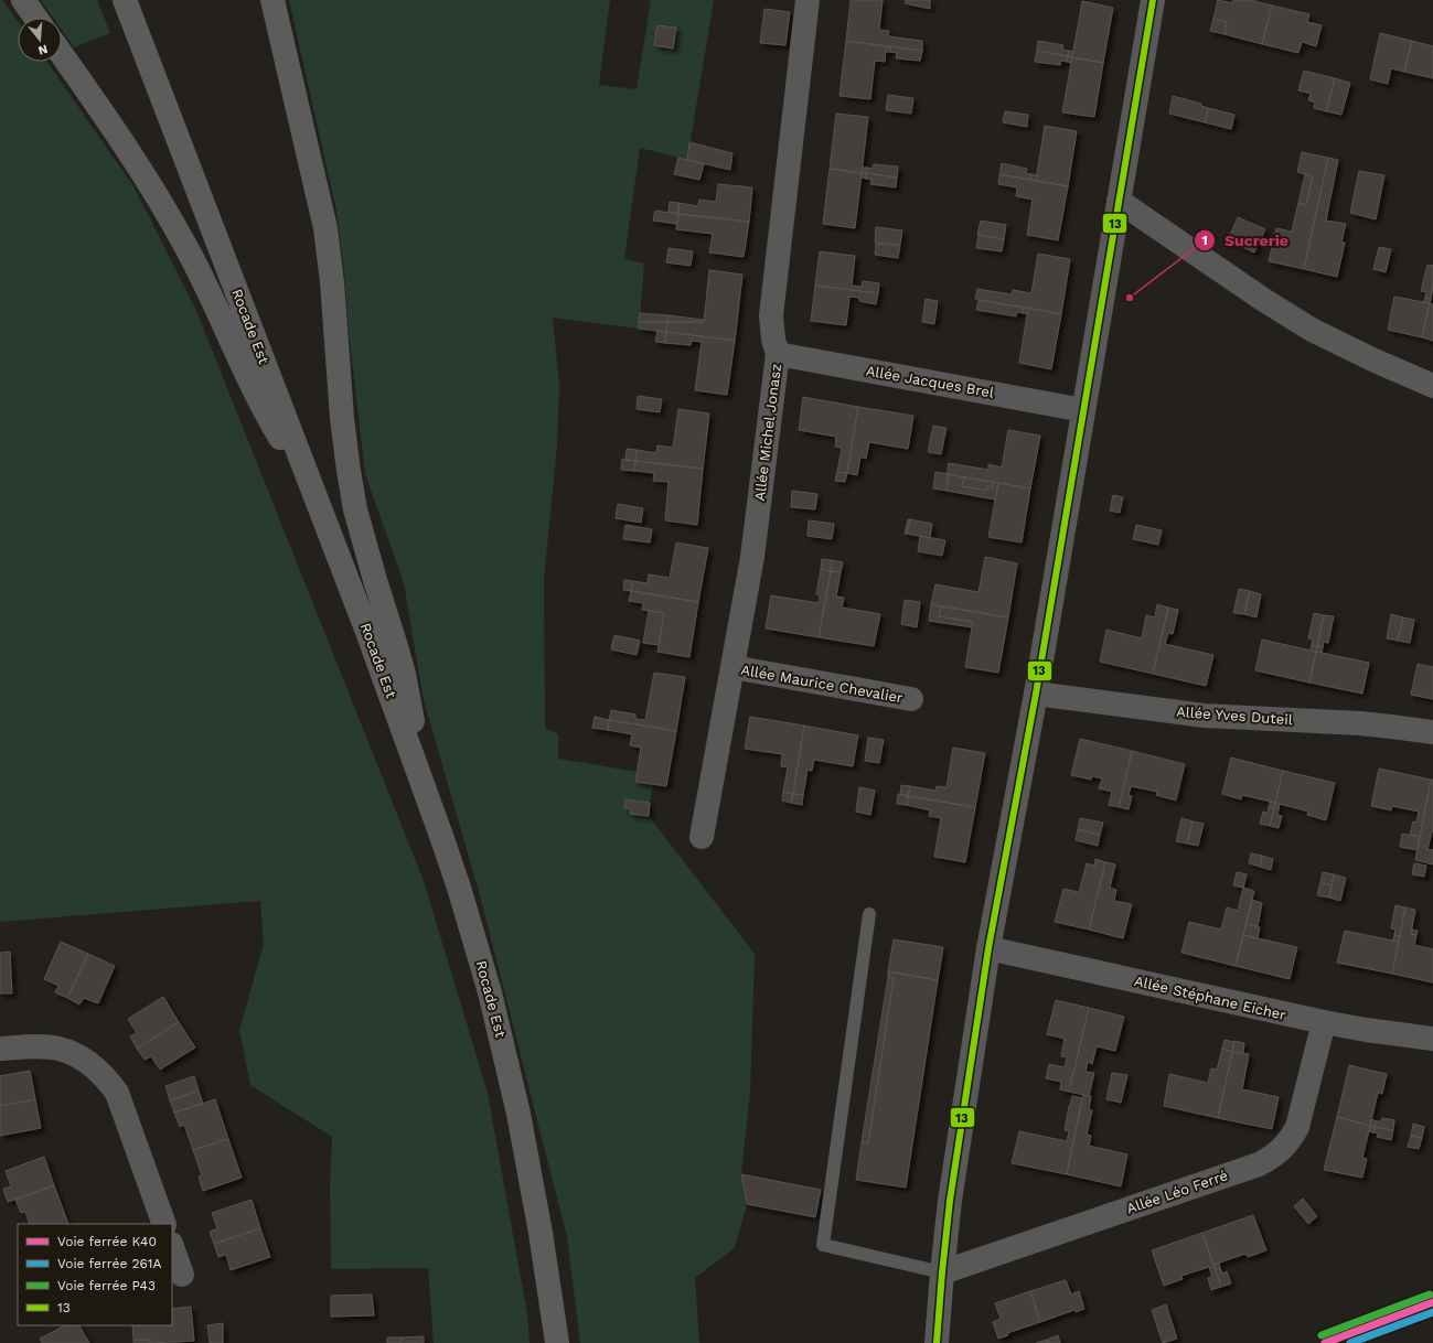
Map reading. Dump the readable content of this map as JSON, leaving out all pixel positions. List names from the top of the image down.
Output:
{
  "streets": {
    "highway": ["Rocade Est"],
    "street": [
      "Allée Jacques Brel",
      "Allée Michel Jonasz",
      "Allée Maurice Chevalier",
      "Allée Yves Duteil",
      "Allée Stéphane Eicher",
      "Allée Léo Ferré"
    ]
  },
  "crossings": [
    ["Allée Jacques Brel", "Allée Michel Jonasz"],
    ["Allée Michel Jonasz", "Allée Maurice Chevalier"],
    ["Allée Stéphane Eicher", "Allée Léo Ferré"]
  ],
  "places": ["Sucrerie"],
  "lines": [
    "transit line 13",
    "rail line P43",
    "rail line K40",
    "rail line 261A"
  ],
  "legend": [
    "Voie ferrée K40",
    "Voie ferrée 261A",
    "Voie ferrée P43",
    "13"
  ],
  "north": "bottom"
}
